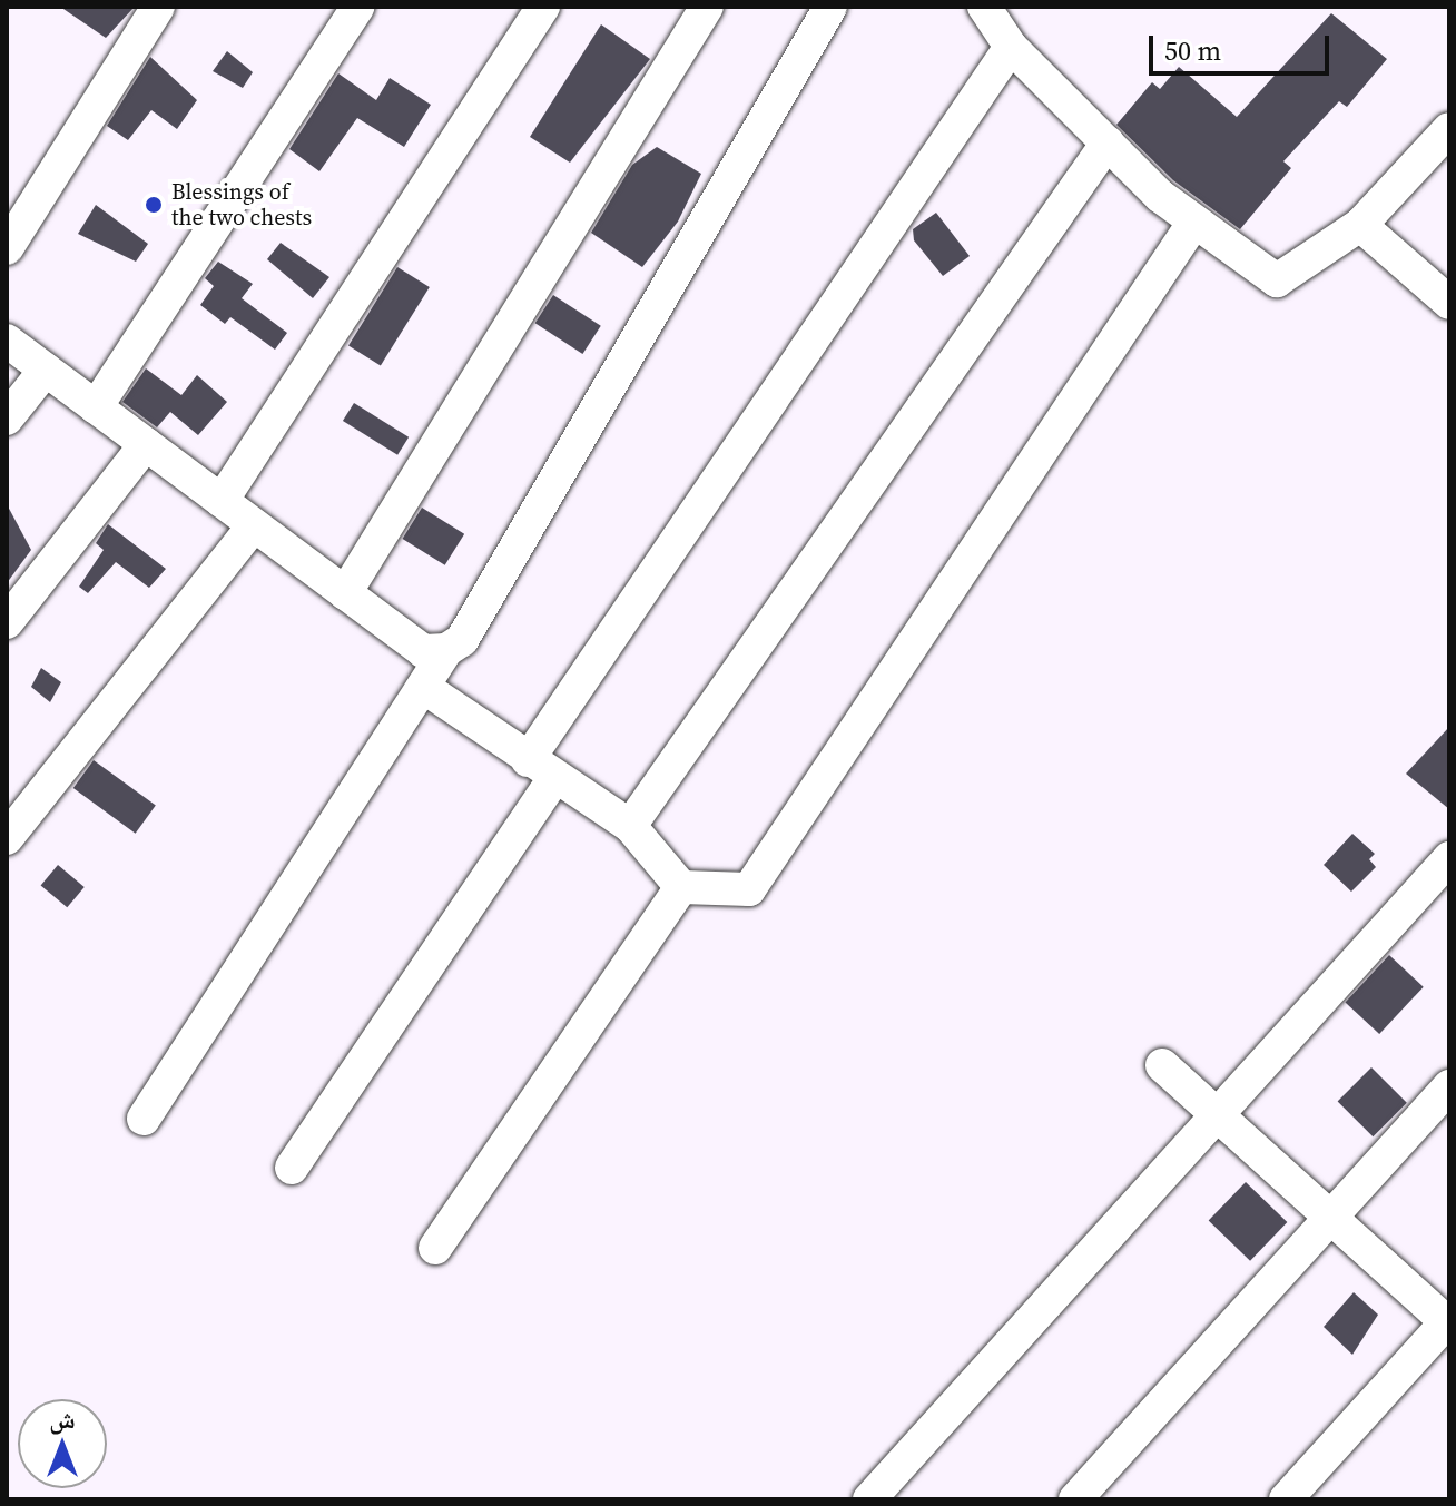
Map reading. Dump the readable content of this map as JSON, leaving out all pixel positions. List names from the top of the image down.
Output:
{
  "places": ["Blessings of the two chests"],
  "scale_bar": "50 m",
  "north": "top"
}
